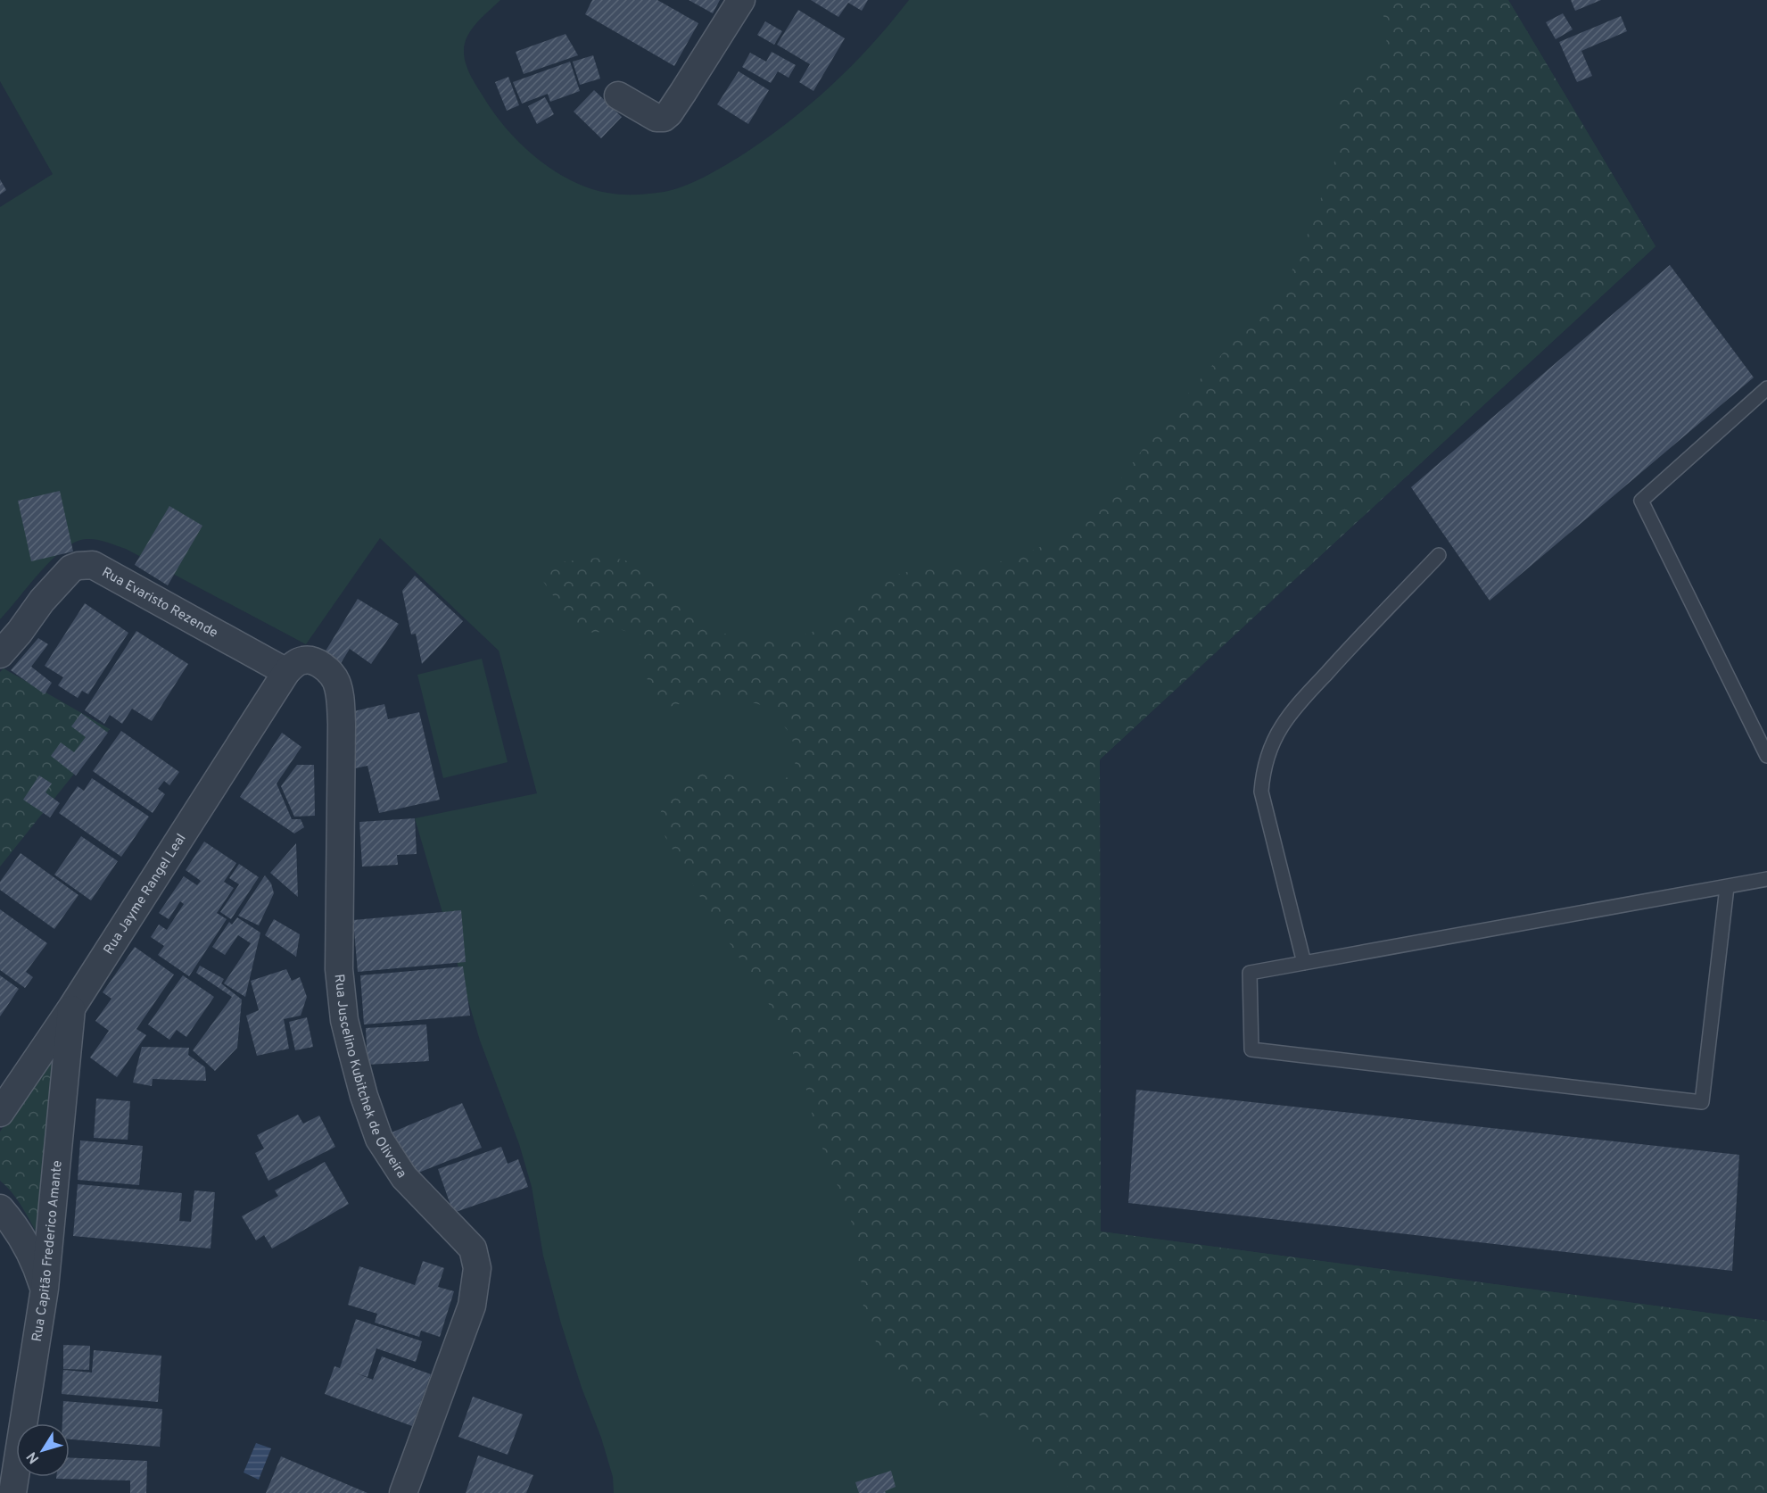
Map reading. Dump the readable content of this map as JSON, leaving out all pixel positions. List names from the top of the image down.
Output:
{
  "streets": {
    "street": [
      "Rua Evaristo Rezende",
      "Rua Jayme Rangel Leal",
      "Rua Juscelino Kubitchek de Oliveira",
      "Rua Capitão Frederico Amante"
    ]
  },
  "crossings": [
    ["Rua Evaristo Rezende", "Rua Jayme Rangel Leal"],
    ["Rua Evaristo Rezende", "Rua Juscelino Kubitchek de Oliveira"],
    ["Rua Jayme Rangel Leal", "Rua Juscelino Kubitchek de Oliveira"],
    ["Rua Jayme Rangel Leal", "Rua Capitão Frederico Amante"]
  ],
  "north": "bottom left"
}
